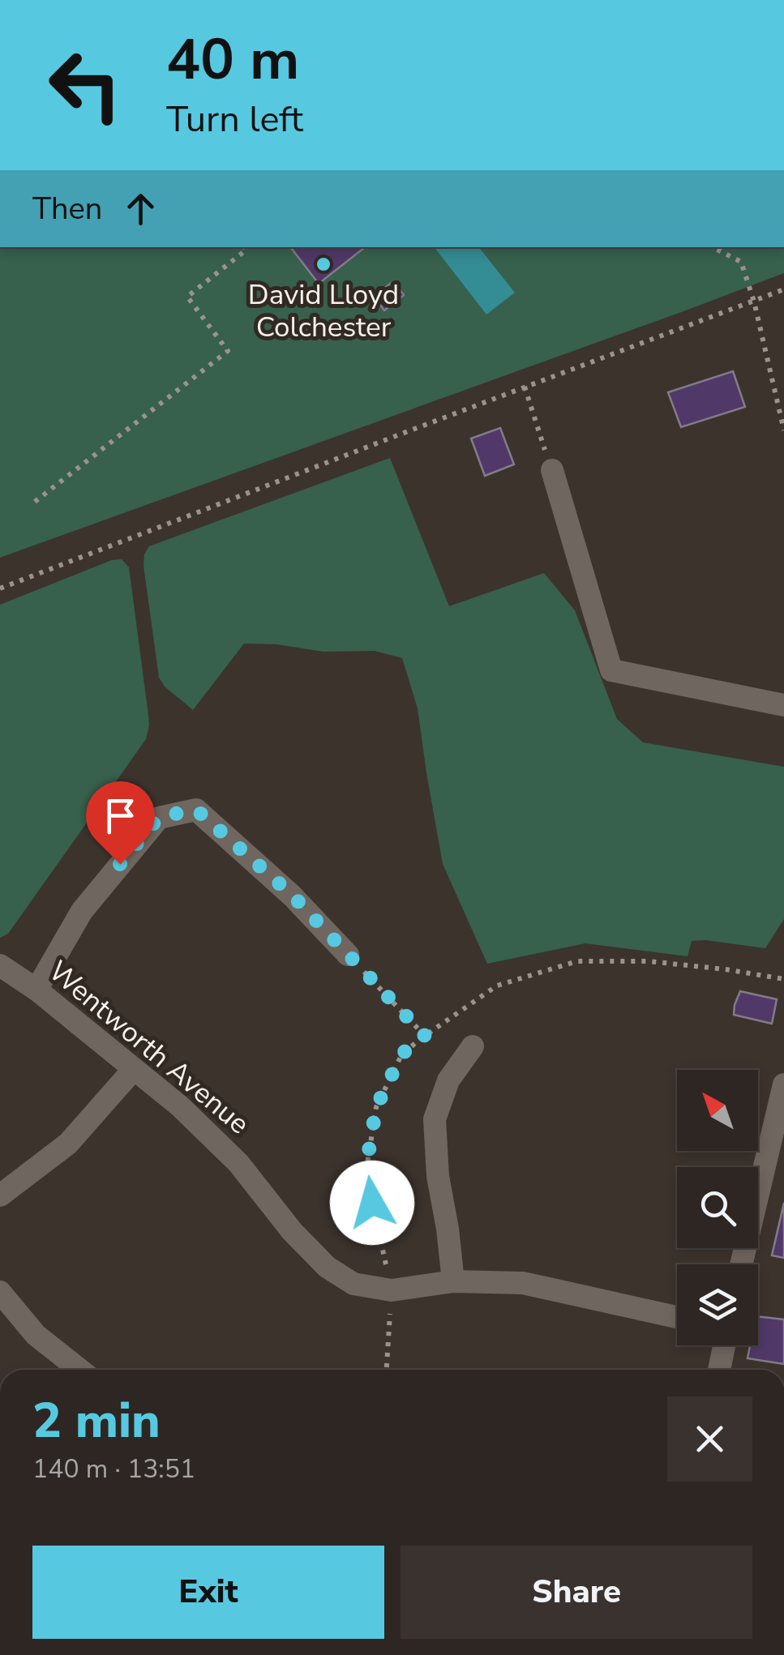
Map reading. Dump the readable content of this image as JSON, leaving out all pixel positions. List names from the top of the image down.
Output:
{
  "streets": {
    "street": ["Wentworth Avenue"]
  },
  "places": ["David Lloyd Colchester"],
  "north": "top left",
  "page": {
    "turn": ["40 m", "Turn left"],
    "then": "Then",
    "heading": ["2 min", "140 m · 13:51"],
    "buttons": ["Exit", "Share"]
  }
}
